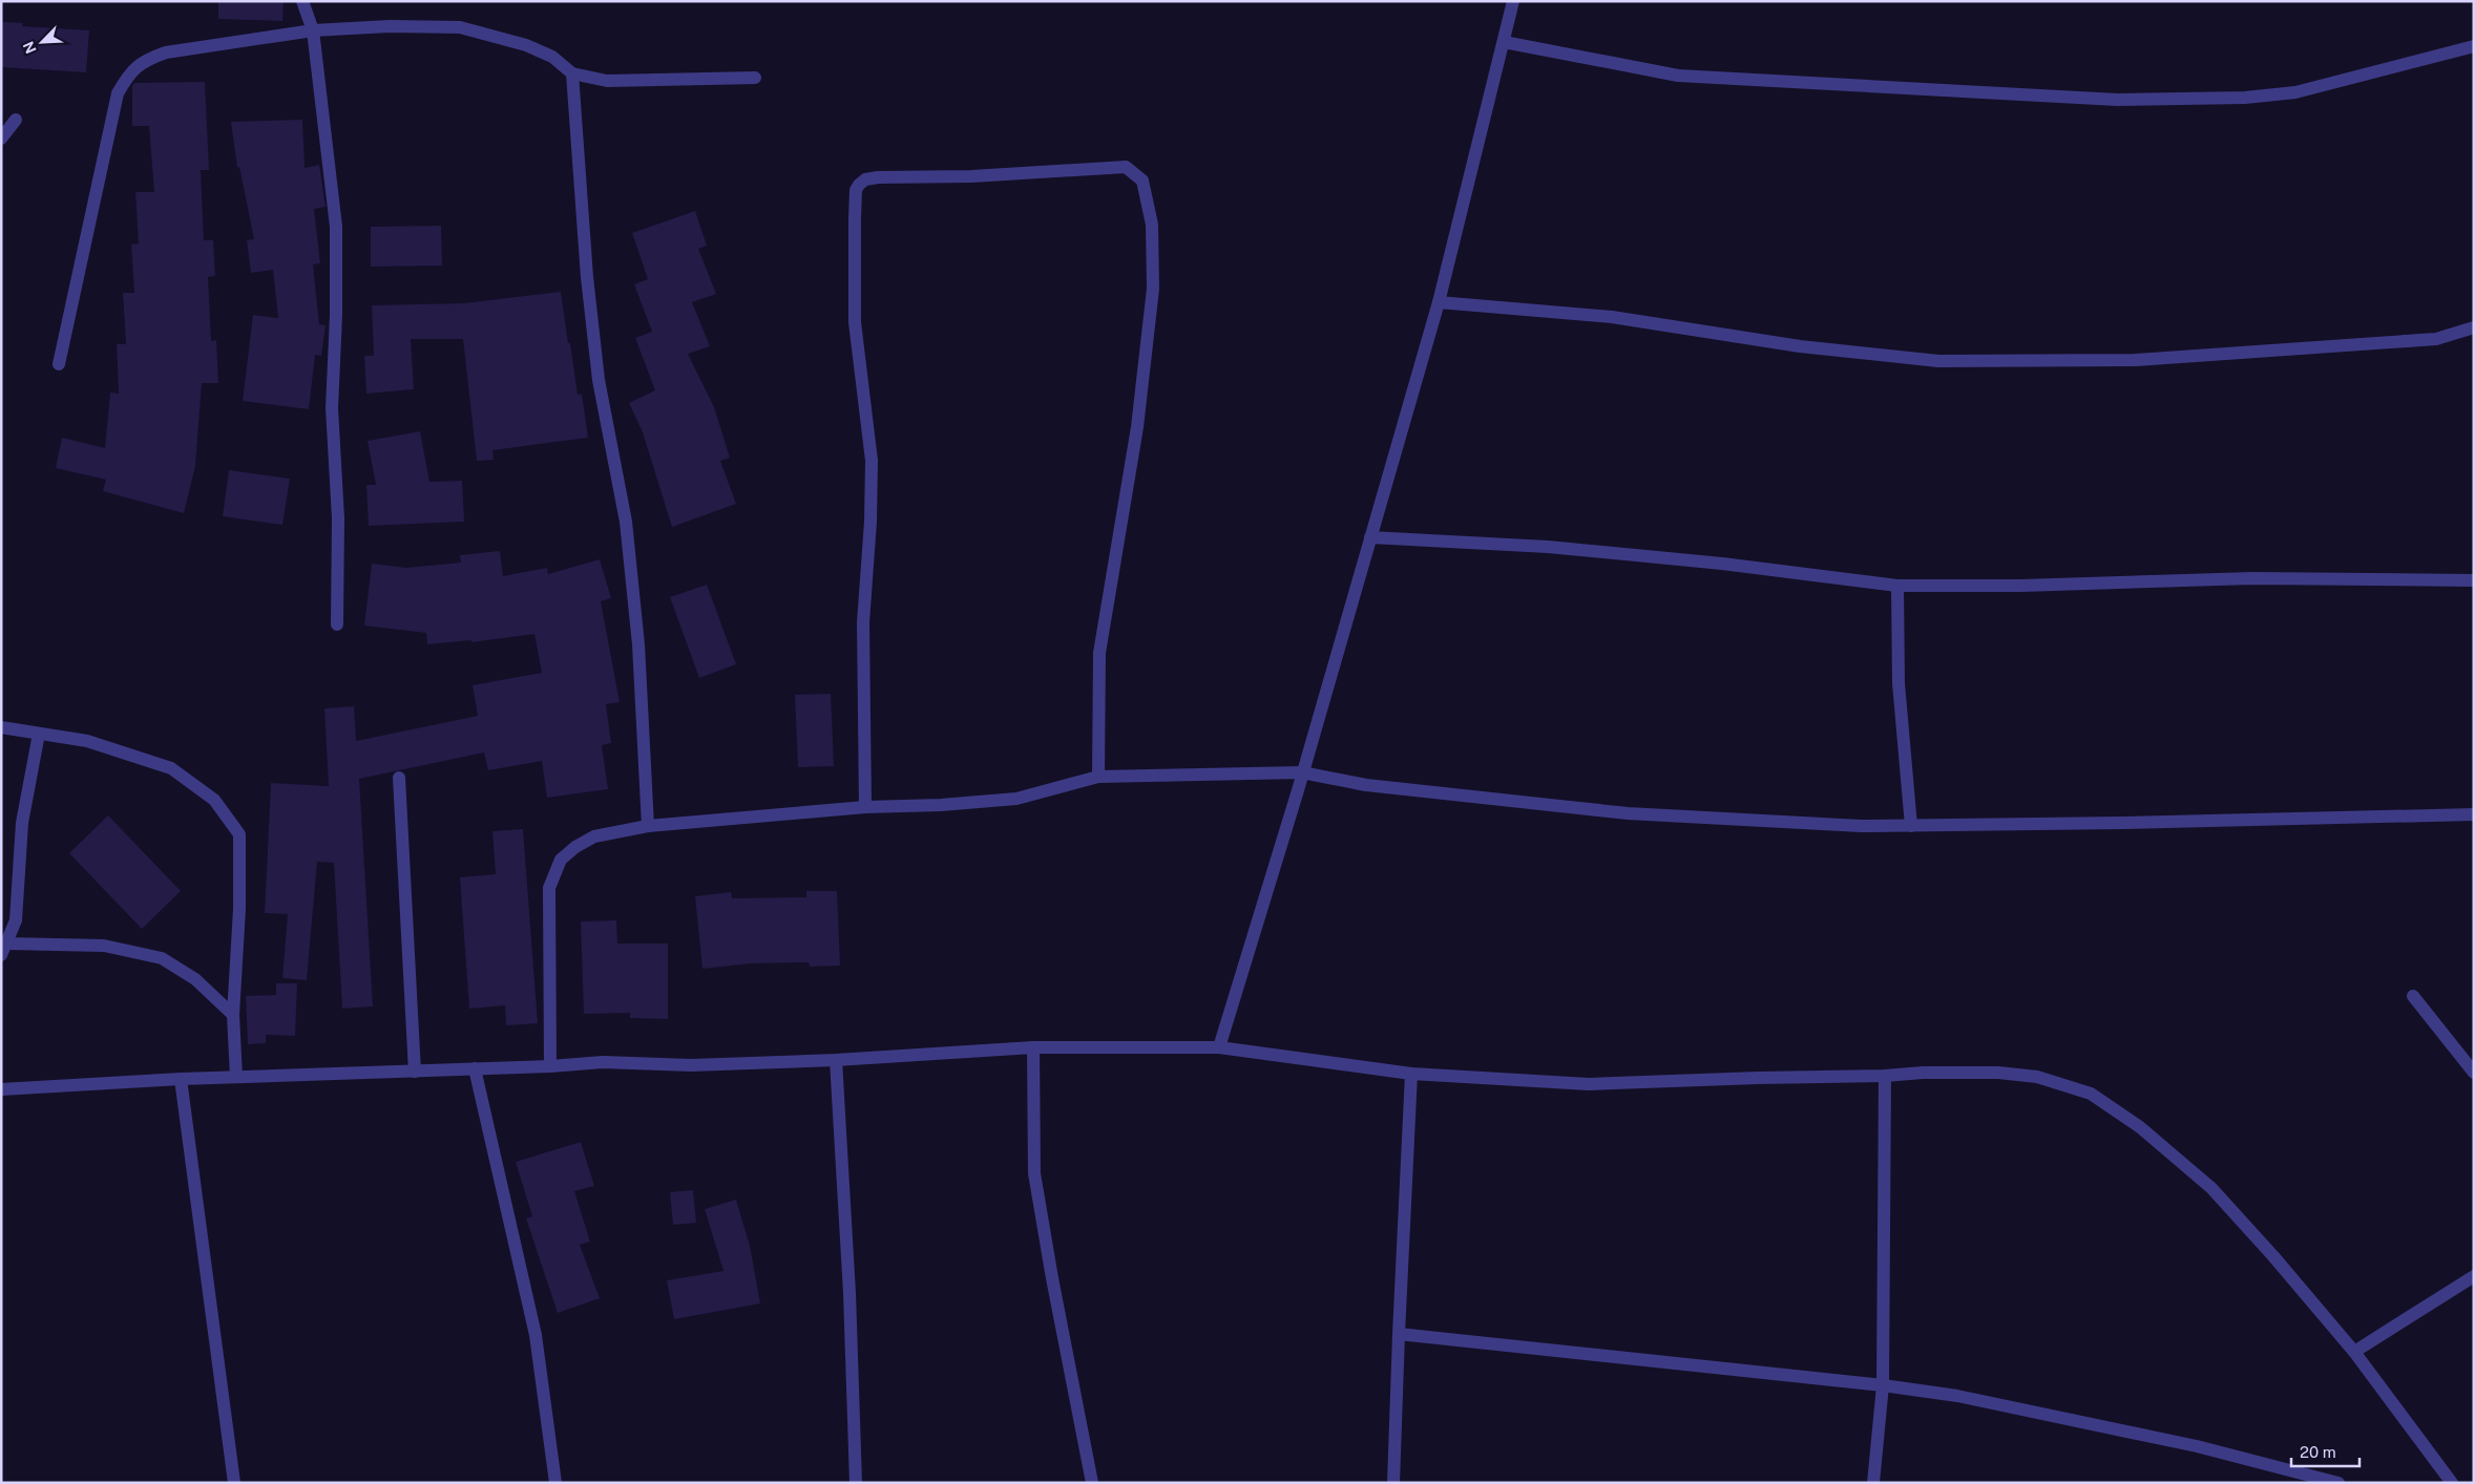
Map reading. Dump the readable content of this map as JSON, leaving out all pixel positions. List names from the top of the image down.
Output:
{
  "scale_bar": "20 m",
  "north": "bottom left"
}
